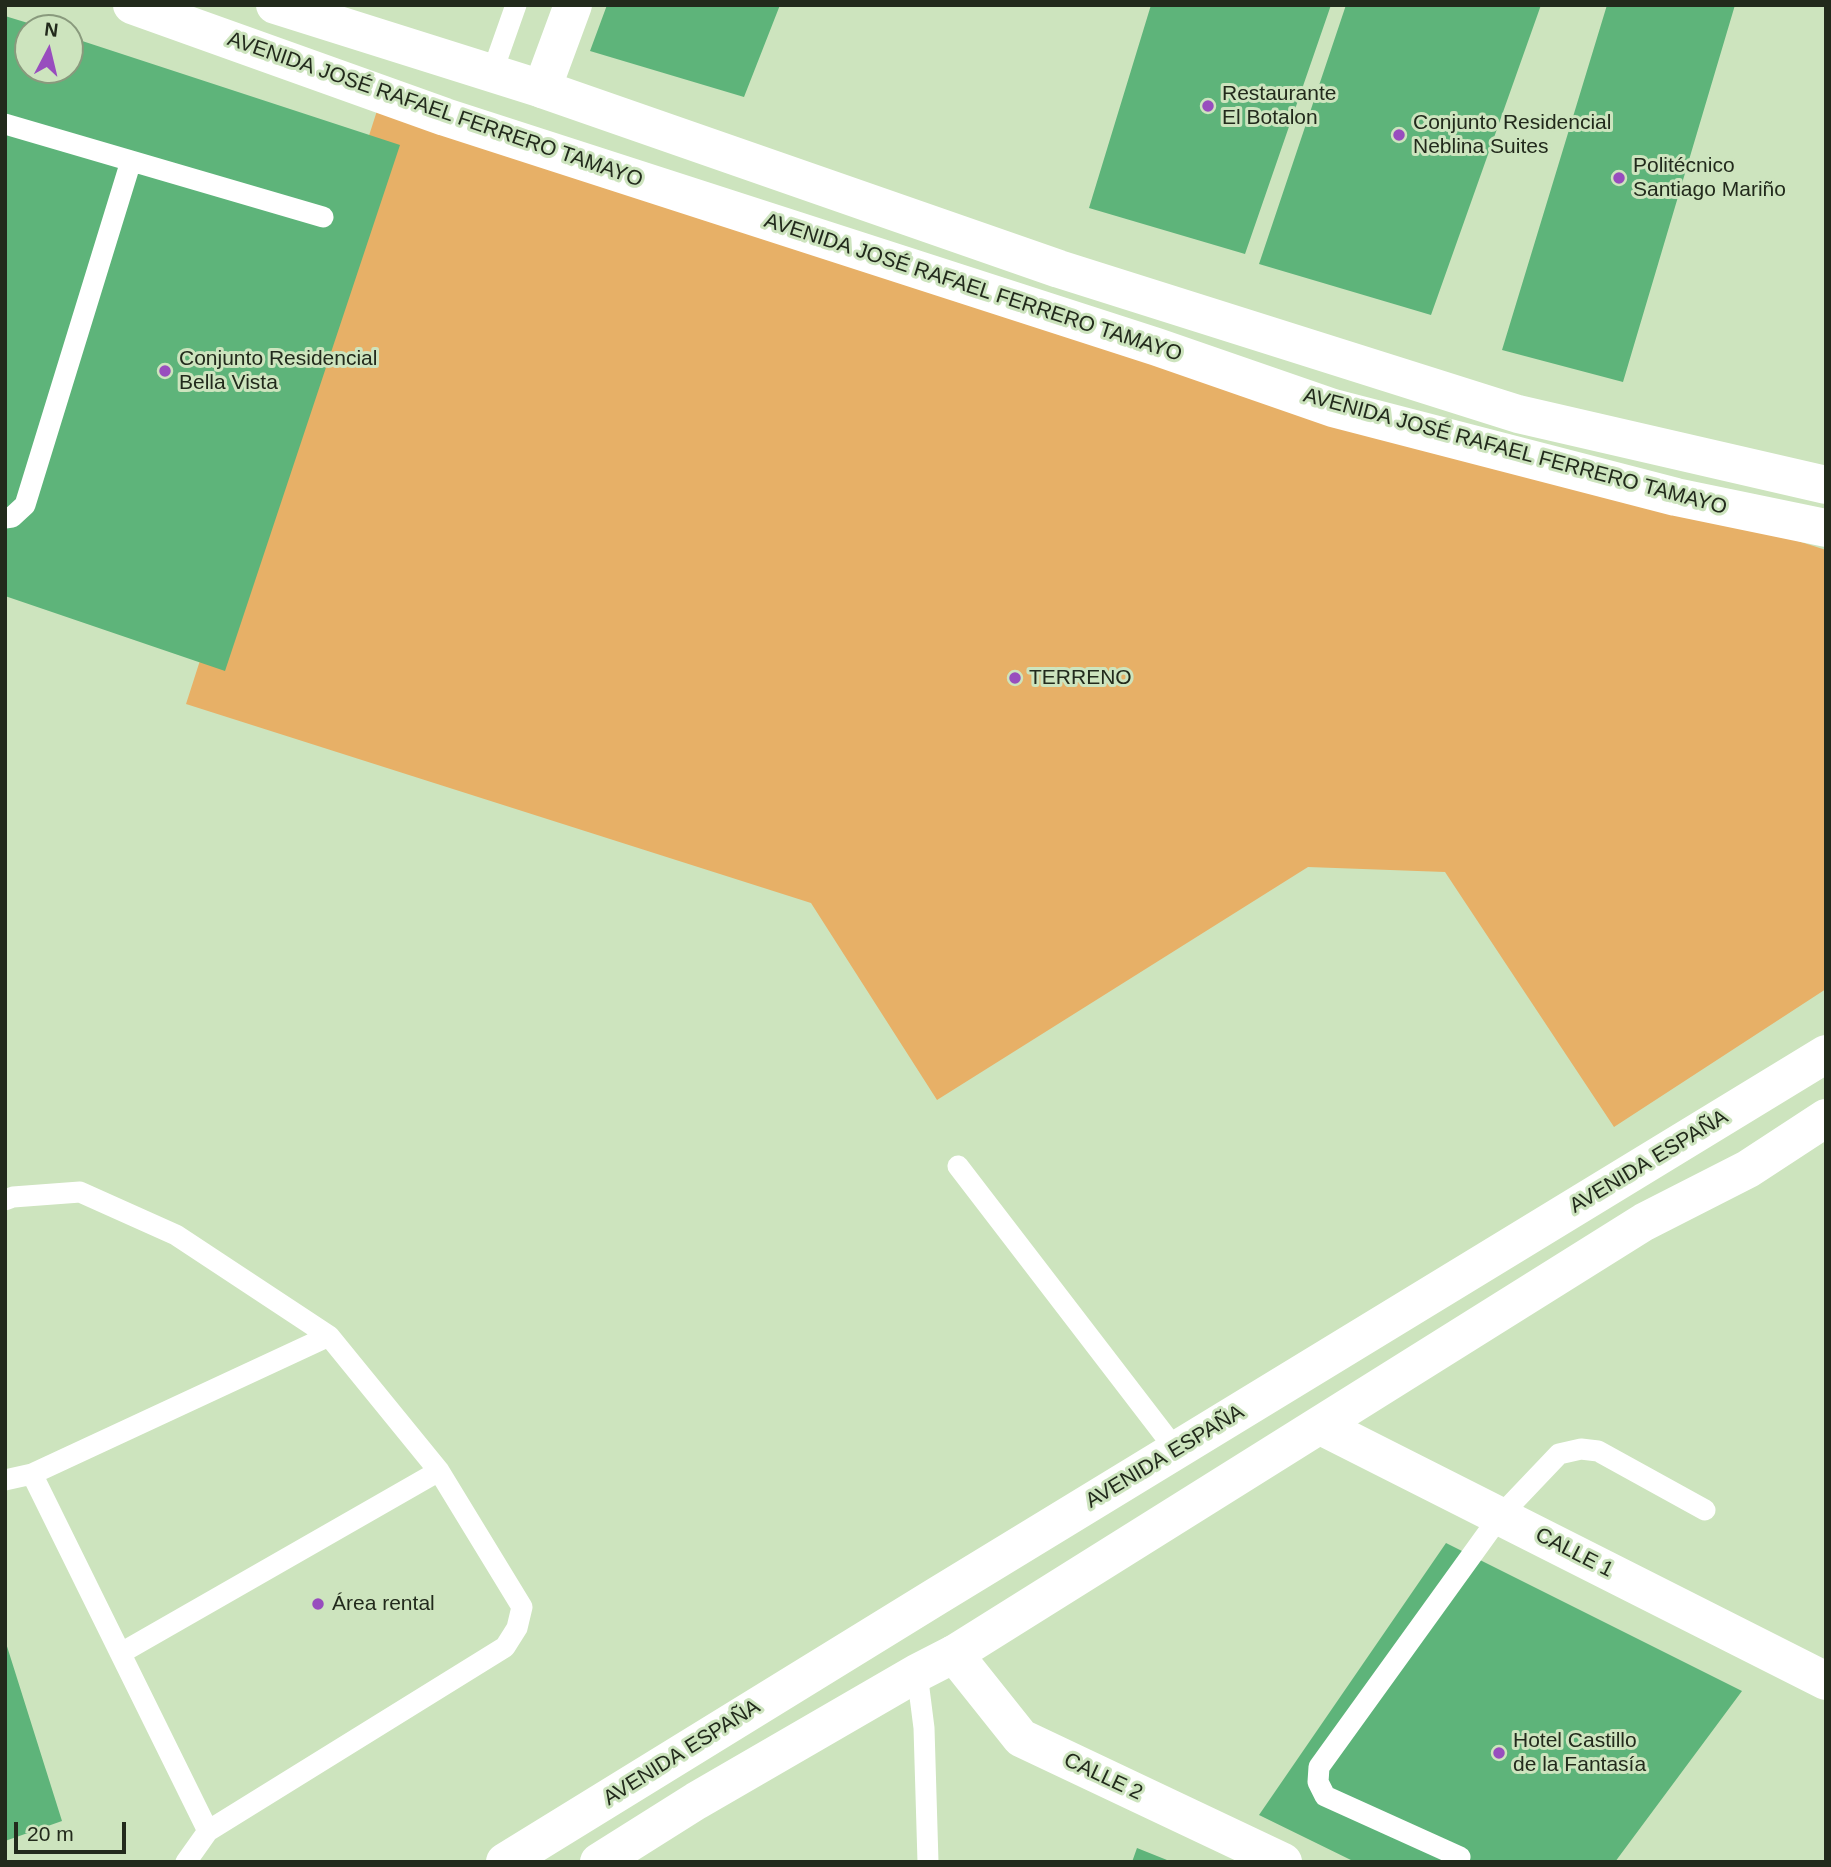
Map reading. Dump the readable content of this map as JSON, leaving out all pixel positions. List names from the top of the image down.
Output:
{
  "streets": {
    "street": [
      "AVENIDA JOSÉ RAFAEL FERRERO TAMAYO",
      "AVENIDA ESPAÑA",
      "CALLE 1",
      "CALLE 2"
    ]
  },
  "places": [
    "Restaurante El Botalon",
    "Conjunto Residencial Neblina Suites",
    "Politécnico Santiago Mariño",
    "Conjunto Residencial Bella Vista",
    "TERRENO",
    "Área rental",
    "Hotel Castillo de la Fantasía"
  ],
  "scale_bar": "20 m",
  "north": "top"
}
